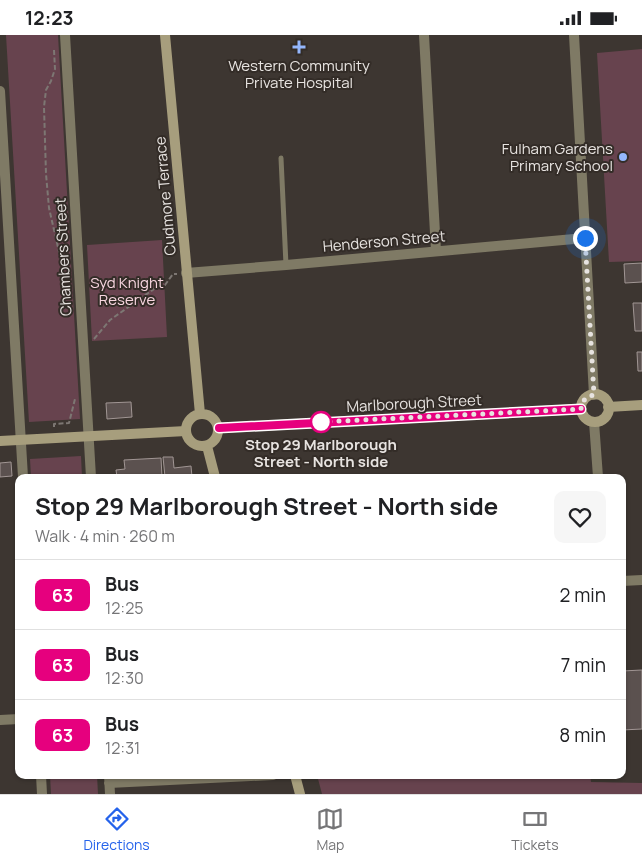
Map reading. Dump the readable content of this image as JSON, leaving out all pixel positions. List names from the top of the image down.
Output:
{
  "streets": {
    "street": [
      "Cudmore Terrace",
      "Henderson Street",
      "Chambers Street",
      "Marlborough Street"
    ]
  },
  "crossings": [
    ["Cudmore Terrace", "Henderson Street"],
    ["Cudmore Terrace", "Marlborough Street"]
  ],
  "parks": ["Syd Knight Reserve"],
  "places": {
    "health": ["Western Community Private Hospital"],
    "other": ["Fulham Gardens Primary School", "Stop 29 Marlborough Street - North side"]
  },
  "lines": ["bus line 63"],
  "page": {
    "status": "12:23",
    "heading": ["Stop 29 Marlborough Street - North side", "Walk · 4 min · 260 m"],
    "list": [
      {
        "mark": "63",
        "name": "Bus",
        "note": "12:25",
        "value": "2 min"
      },
      {
        "mark": "63",
        "name": "Bus",
        "note": "12:30",
        "value": "7 min"
      },
      {
        "mark": "63",
        "name": "Bus",
        "note": "12:31",
        "value": "8 min"
      }
    ],
    "tabs": ["Directions", "Map", "Tickets"]
  }
}
